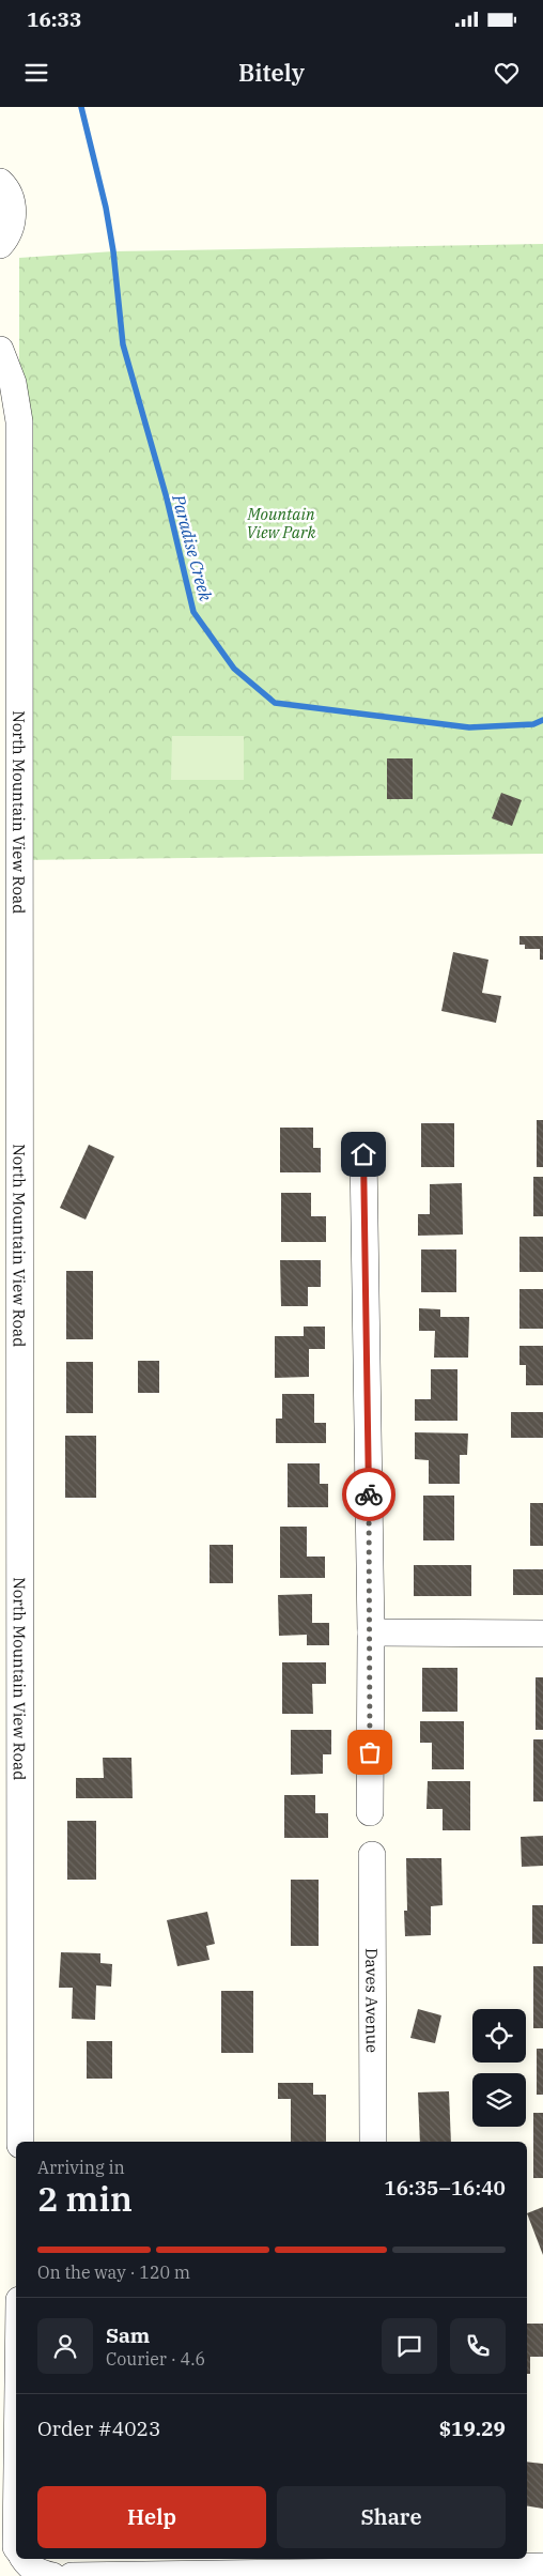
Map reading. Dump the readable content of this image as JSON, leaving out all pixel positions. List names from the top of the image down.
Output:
{
  "streets": {
    "street": ["North Mountain View Road", "Daves Avenue"]
  },
  "water": ["Paradise Creek"],
  "parks": ["Mountain View Park"],
  "page": {
    "status": "16:33",
    "header": "Bitely",
    "heading": ["2 min", "Arriving in", "16:35–16:40"],
    "panel": [
      "Sam",
      "Courier · 4.6",
      "Order #4023",
      "$19.29"
    ],
    "bar": "On the way · 120 m",
    "buttons": ["Help", "Share"]
  }
}
